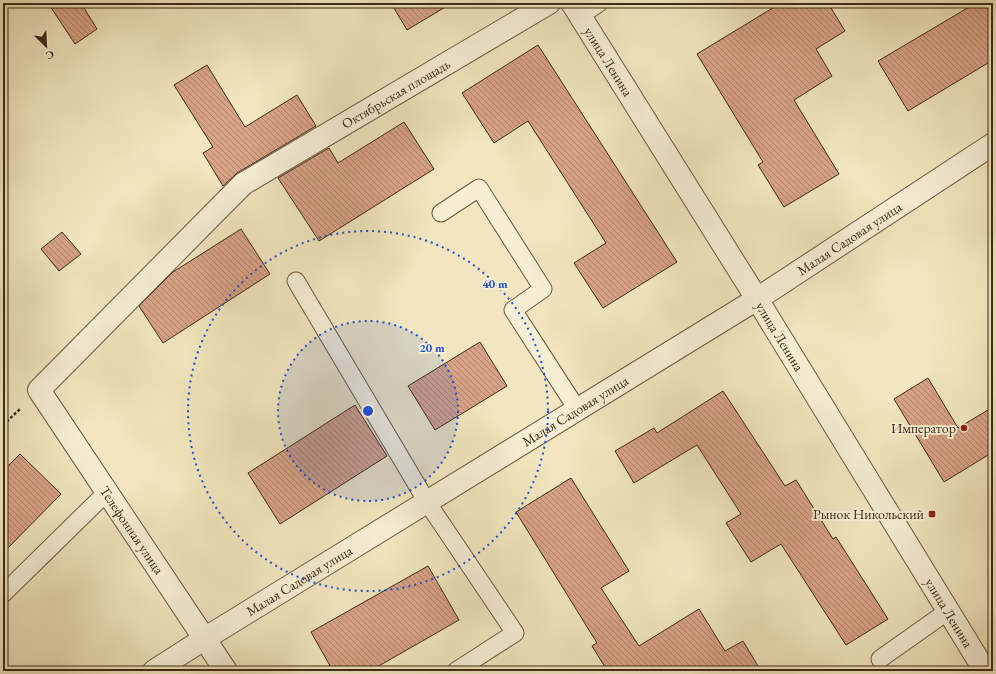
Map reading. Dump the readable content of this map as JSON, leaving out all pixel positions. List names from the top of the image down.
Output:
{
  "streets": {
    "street": [
      "улица Ленина",
      "Октябрьская площадь",
      "Малая Садовая улица",
      "Телефонная улица"
    ]
  },
  "crossings": [
    ["улица Ленина", "Малая Садовая улица"],
    ["Октябрьская площадь", "Телефонная улица"],
    ["Малая Садовая улица", "Телефонная улица"]
  ],
  "places": {
    "other": ["Император"],
    "transit": ["Рынок Никольский"]
  },
  "north": "bottom right",
  "rings": ["40 m", "20 m"]
}
